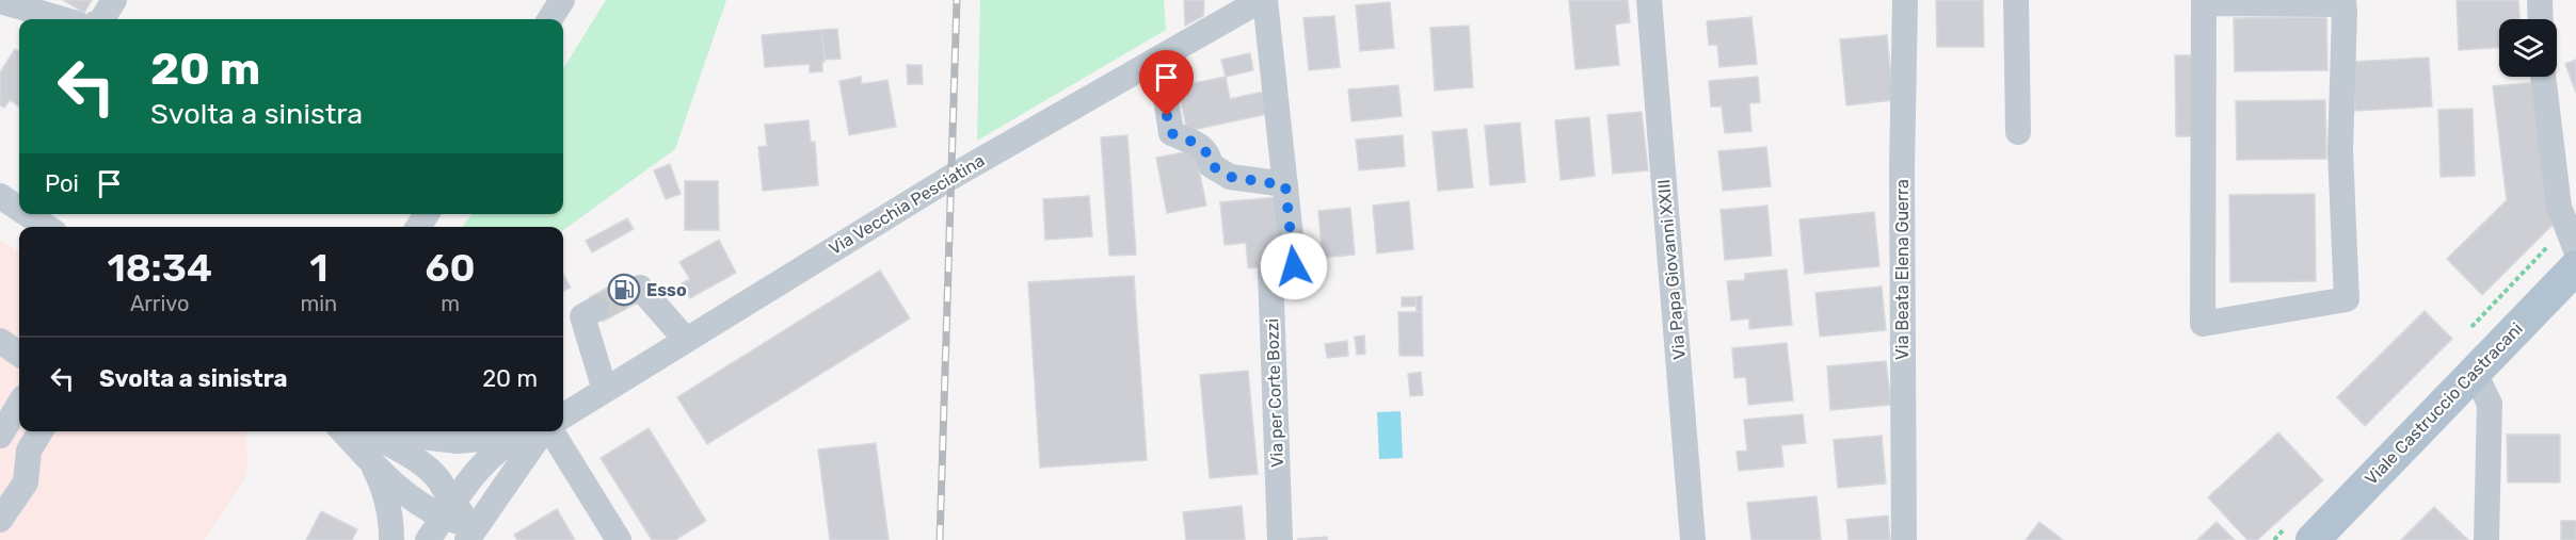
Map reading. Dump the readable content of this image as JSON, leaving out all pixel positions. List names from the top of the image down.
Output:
{
  "streets": {
    "main road": ["Viale Castruccio Castracani"],
    "street": [
      "Via Vecchia Pesciatina",
      "Via Papa Giovanni XXIII",
      "Via Beata Elena Guerra",
      "Via per Corte Bozzi"
    ]
  },
  "crossings": [
    ["Via Vecchia Pesciatina", "Via per Corte Bozzi"]
  ],
  "places": {
    "fuel station": ["Esso"]
  },
  "page": {
    "turn": ["20 m", "Svolta a sinistra"],
    "then": "Poi",
    "eta": [
      "18:34",
      "Arrivo",
      "1",
      "min",
      "60",
      "m"
    ],
    "list": [
      {
        "name": "Svolta a sinistra",
        "value": "20 m"
      }
    ]
  }
}
